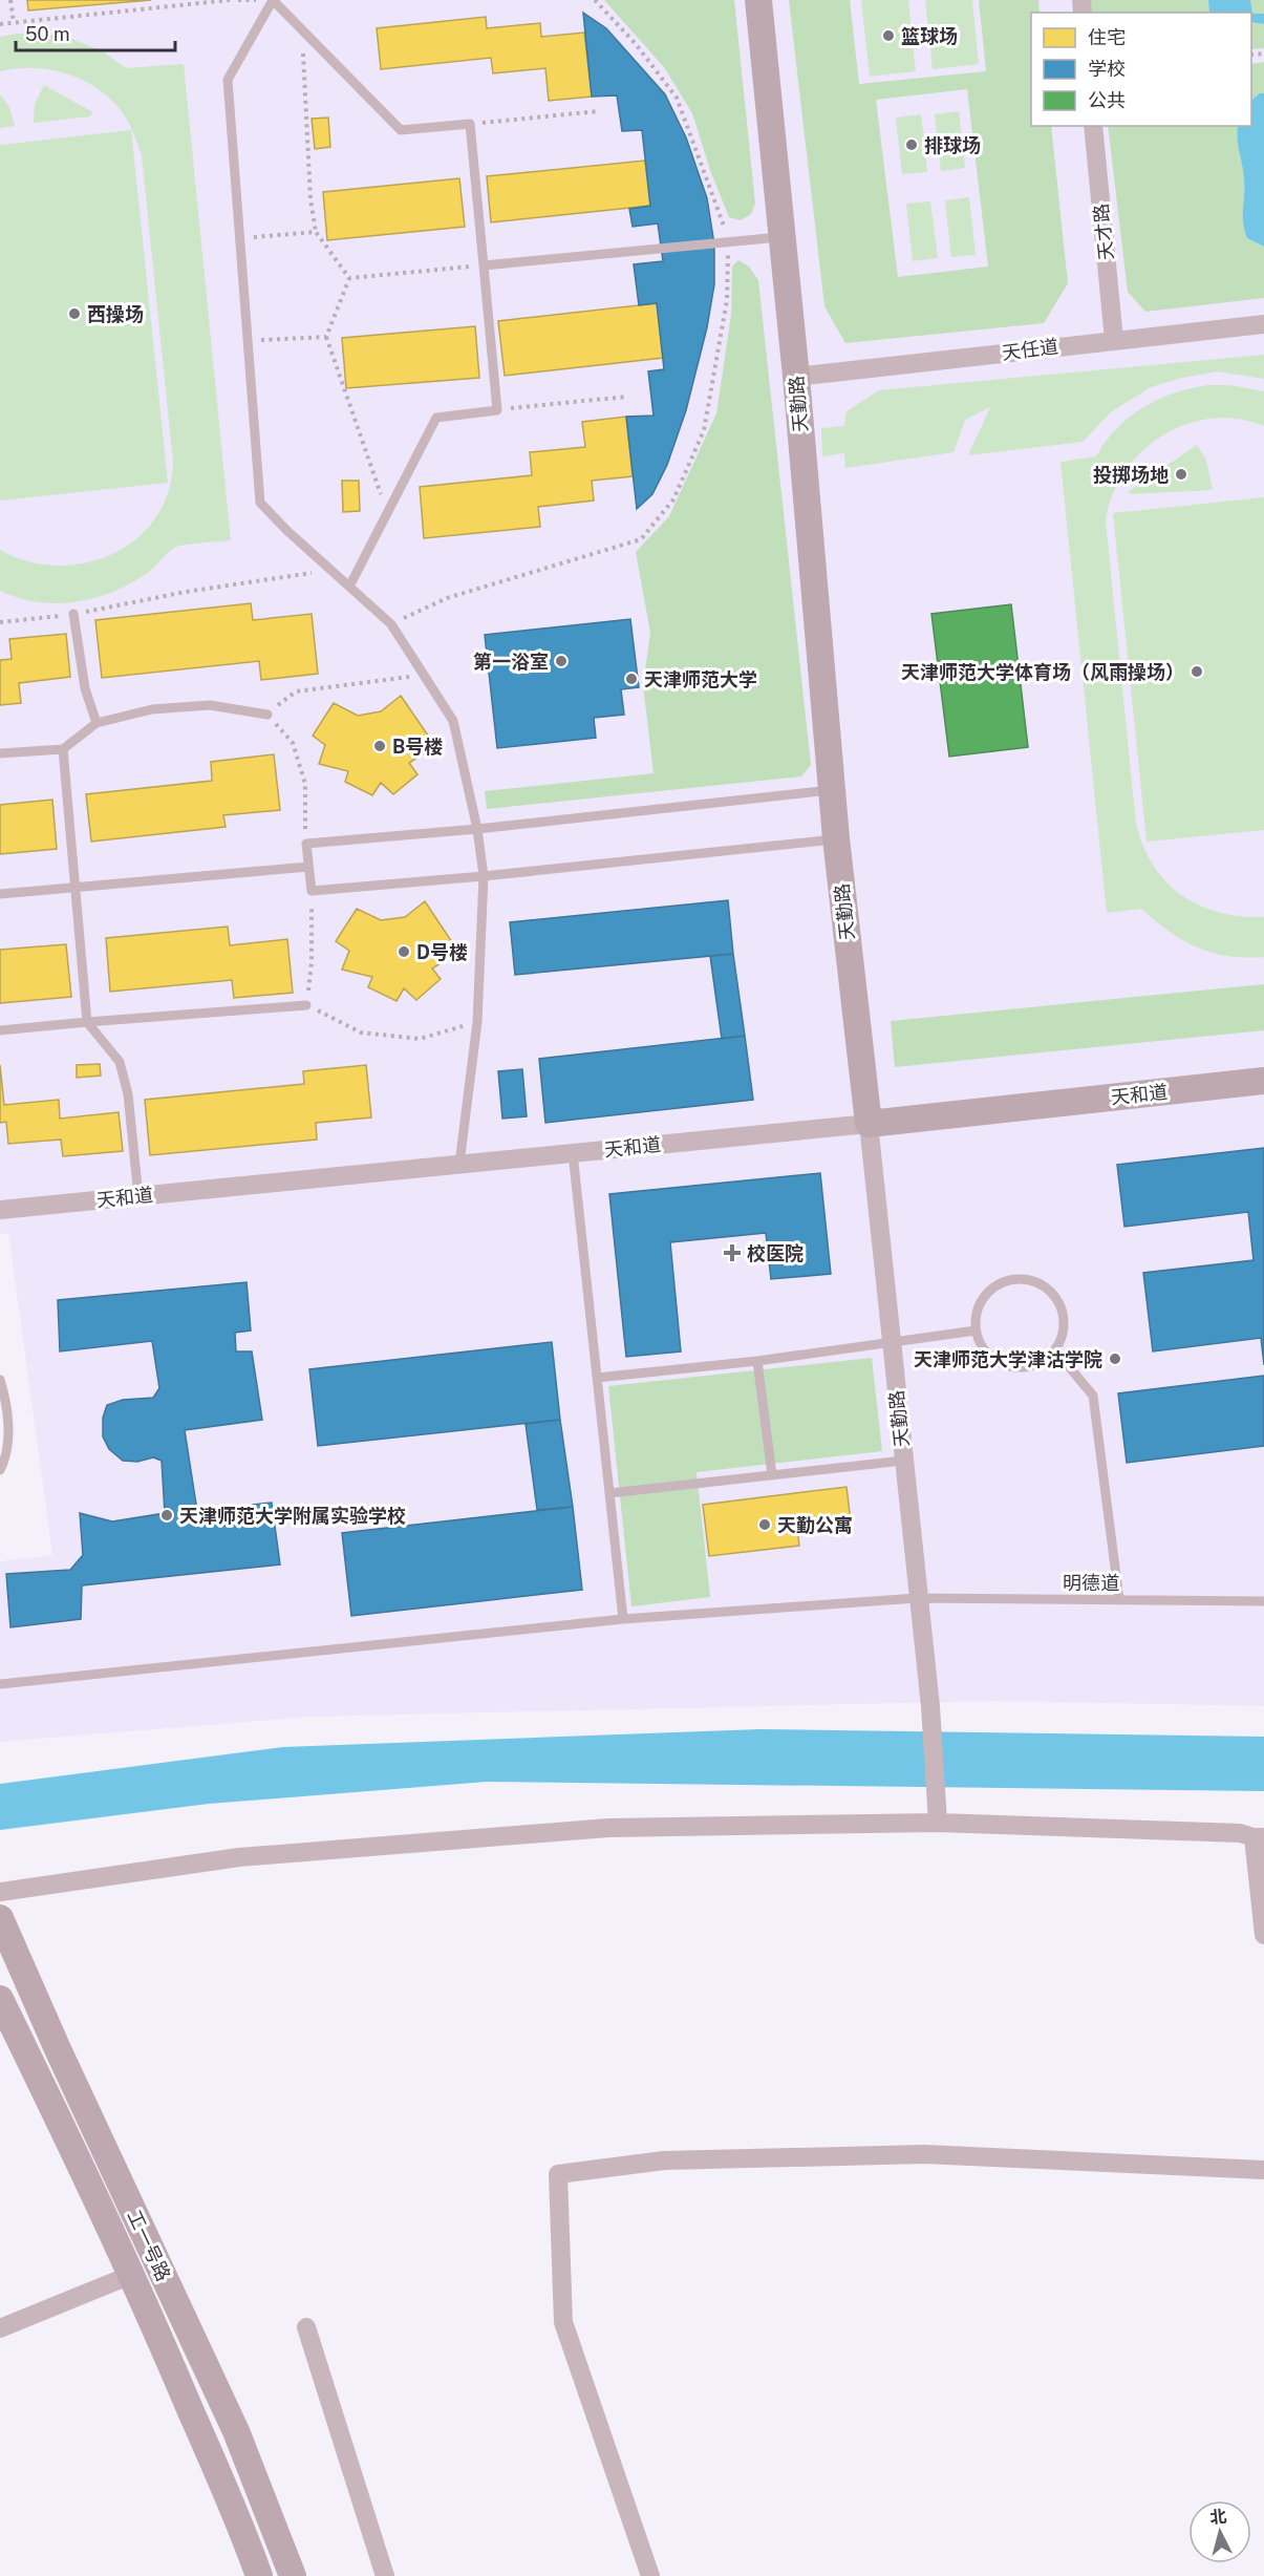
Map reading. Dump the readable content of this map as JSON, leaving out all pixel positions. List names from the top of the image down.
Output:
{
  "streets": {
    "street": [
      "天才路",
      "天任道",
      "天勤路",
      "天和道",
      "工一号路"
    ],
    "lane": ["明德道"]
  },
  "crossings": [
    ["天才路", "天任道"],
    ["天任道", "天勤路"],
    ["天勤路", "天和道"],
    ["天勤路", "明德道"]
  ],
  "places": {
    "other": [
      "篮球场",
      "排球场",
      "西操场",
      "投掷场地",
      "第一浴室",
      "天津师范大学体育场（风雨操场）",
      "天津师范大学",
      "B号楼",
      "D号楼",
      "天津师范大学津沽学院",
      "天津师范大学附属实验学校",
      "天勤公寓"
    ],
    "health": ["校医院"]
  },
  "legend": ["住宅", "学校", "公共"],
  "scale_bar": "50 m",
  "north": "top"
}
